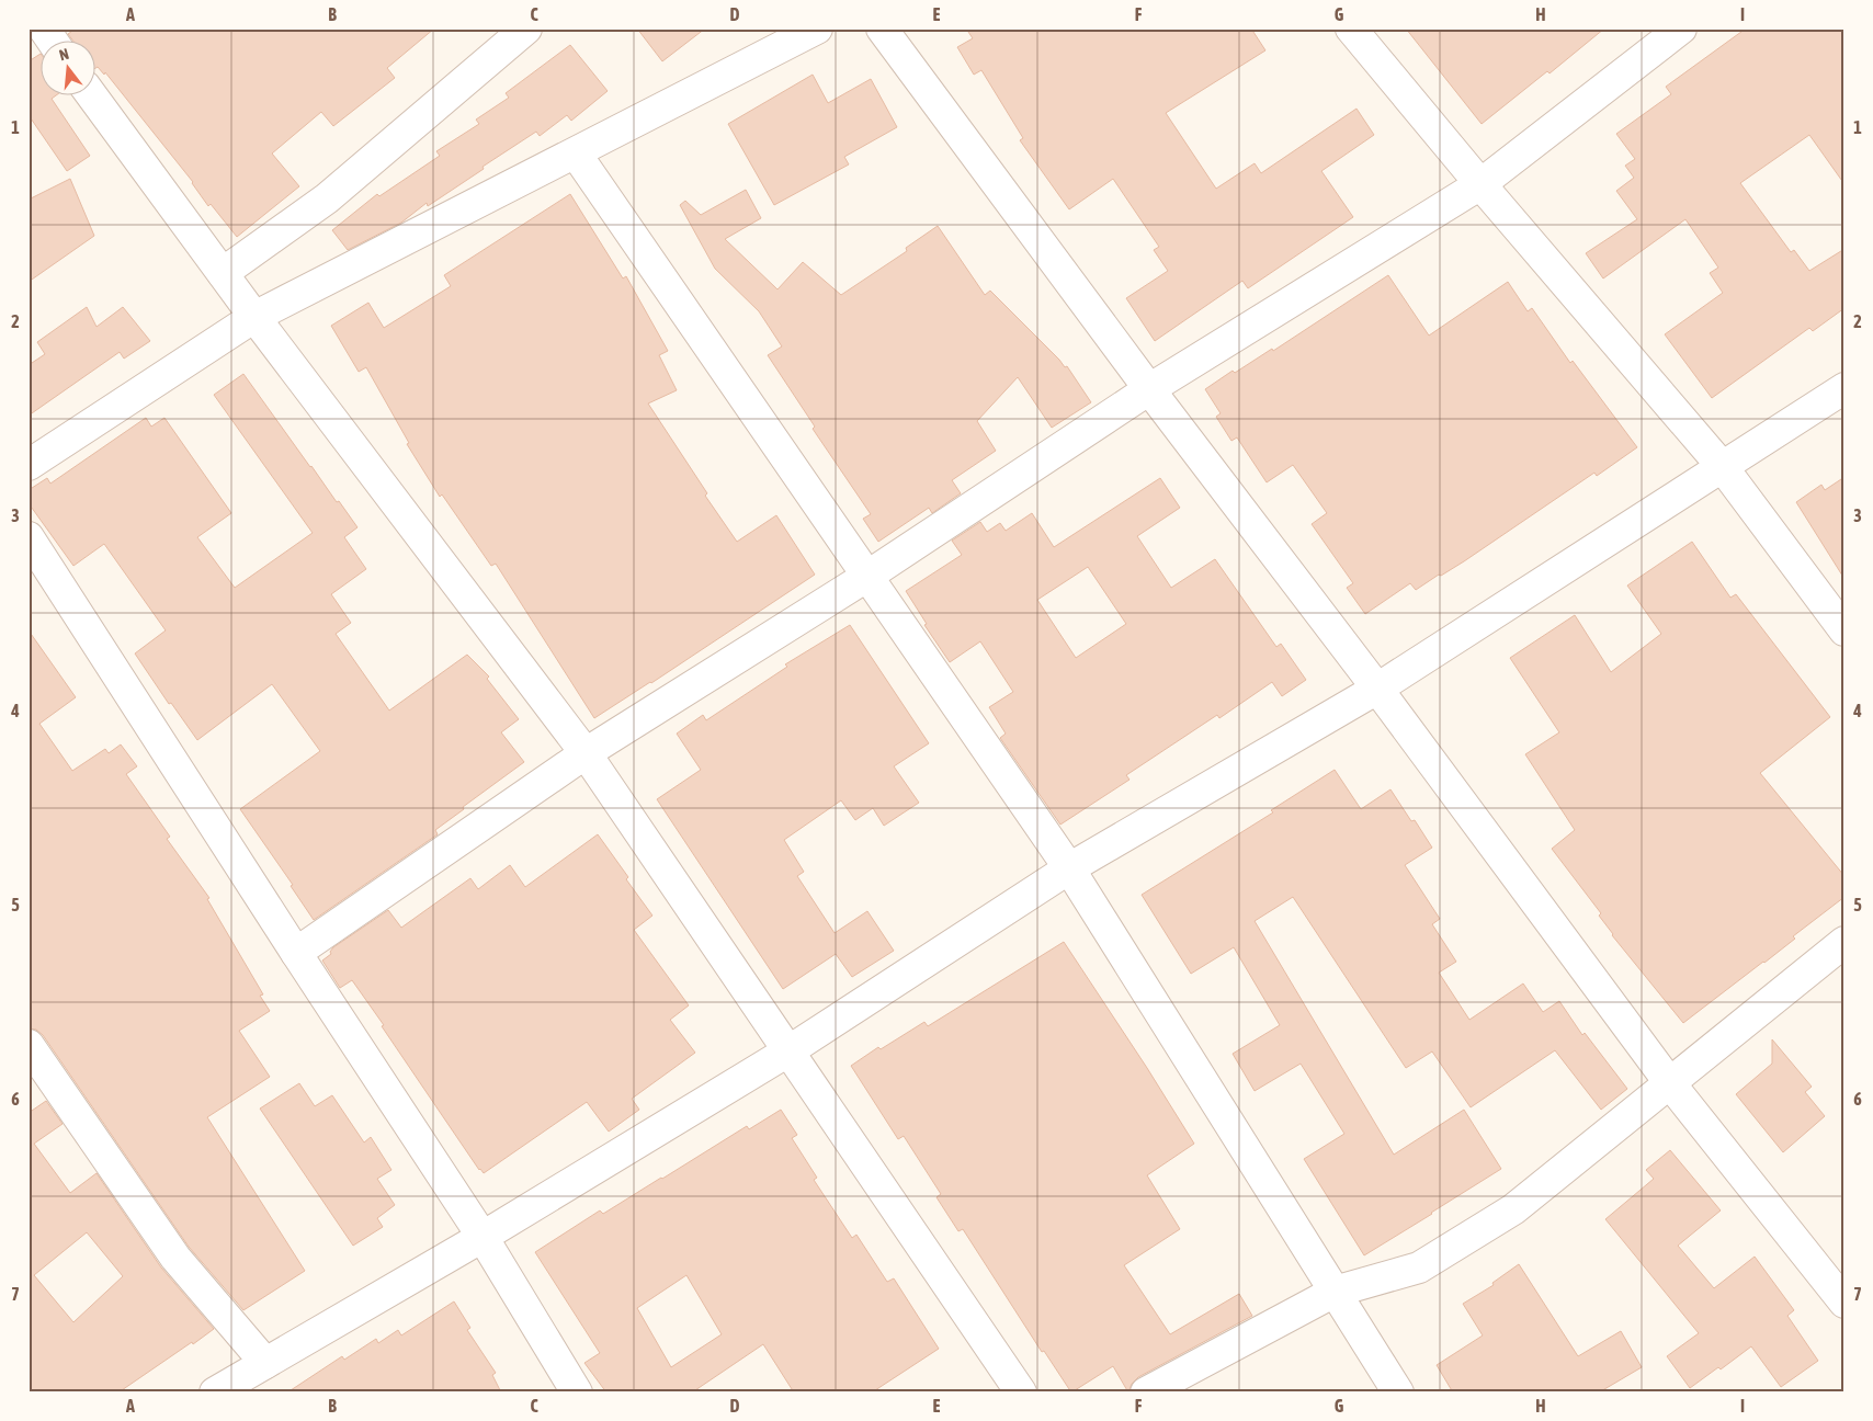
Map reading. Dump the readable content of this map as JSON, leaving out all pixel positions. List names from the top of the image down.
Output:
{
  "north": "top",
  "grid": {
    "columns": [
      "A",
      "B",
      "C",
      "D",
      "E",
      "F",
      "G",
      "H",
      "I"
    ],
    "rows": [
      "1",
      "2",
      "3",
      "4",
      "5",
      "6",
      "7"
    ]
  }
}
